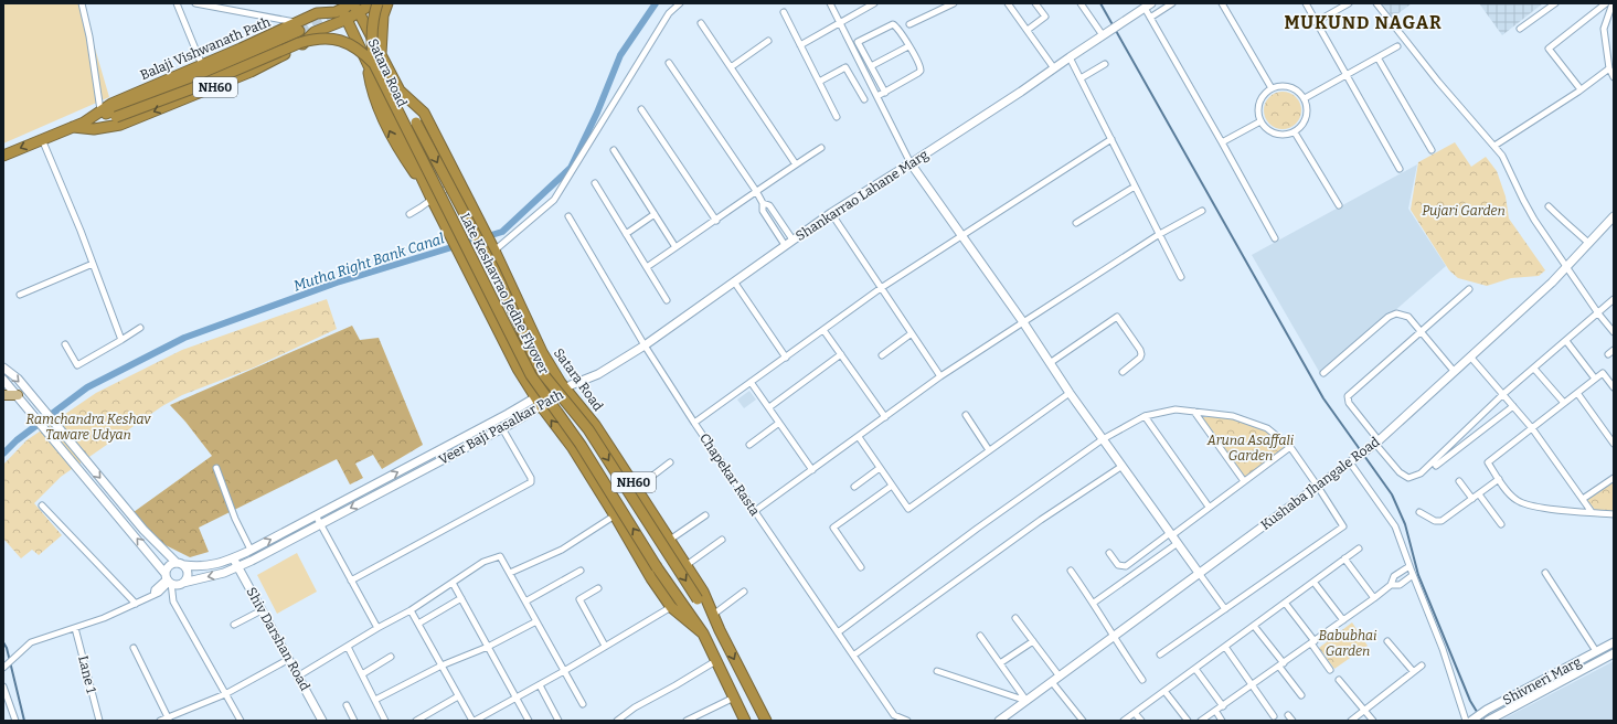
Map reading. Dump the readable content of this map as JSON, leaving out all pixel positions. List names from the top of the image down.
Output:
{
  "streets": {
    "highway": [
      "Balaji Vishwanath Path",
      "Satara Road",
      "NH60",
      "Late Keshavrao Jedhe Flyover"
    ],
    "main road": [
      "Shankarrao Lahane Marg",
      "Veer Baji Pasalkar Path",
      "Kushaba Jhangale Road",
      "Shiv Darshan Road",
      "Shivneri Marg"
    ],
    "street": ["Chapekar Rasta", "Lane 1"]
  },
  "crossings": [
    ["Balaji Vishwanath Path", "Satara Road"],
    ["Balaji Vishwanath Path", "NH60"],
    ["Balaji Vishwanath Path", "Late Keshavrao Jedhe Flyover"],
    ["Satara Road", "Shankarrao Lahane Marg"],
    ["Satara Road", "Late Keshavrao Jedhe Flyover"],
    ["Satara Road", "Veer Baji Pasalkar Path"],
    ["Shankarrao Lahane Marg", "Veer Baji Pasalkar Path"],
    ["Shankarrao Lahane Marg", "Chapekar Rasta"],
    ["Veer Baji Pasalkar Path", "Shiv Darshan Road"]
  ],
  "districts": ["MUKUND NAGAR"],
  "water": ["Mutha Right Bank Canal"],
  "parks": [
    "Pujari Garden",
    "Ramchandra Keshav Taware Udyan",
    "Aruna Asaffali Garden",
    "Babubhai Garden"
  ]
}
